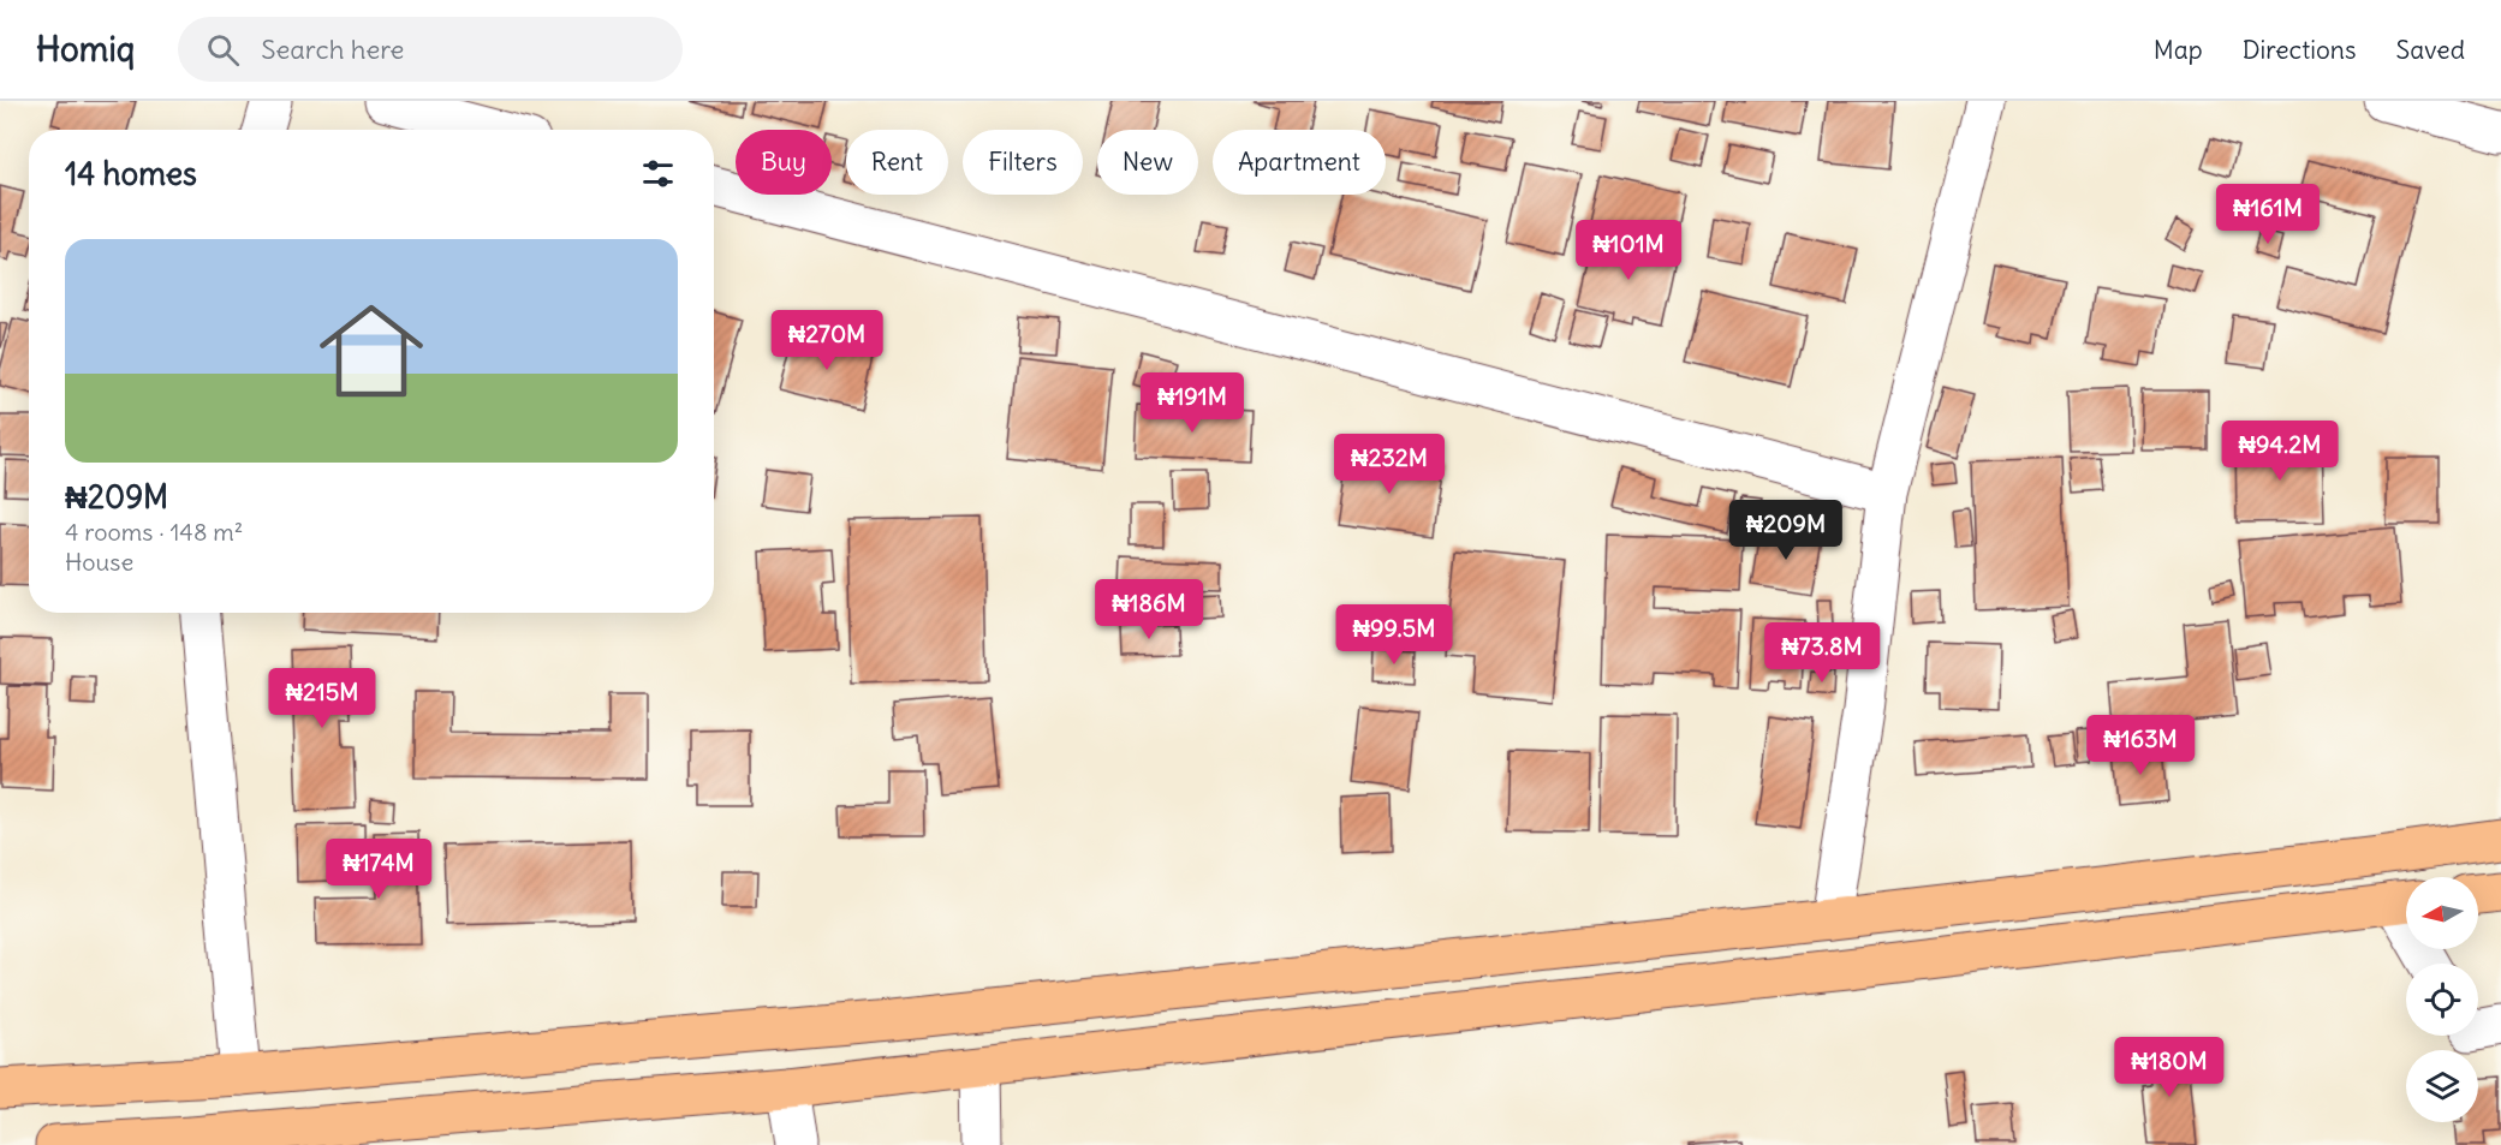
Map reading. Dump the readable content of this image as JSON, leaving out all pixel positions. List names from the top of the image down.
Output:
{
  "north": "left",
  "page": {
    "header": "Homiq",
    "search": "Search here",
    "nav": ["Map", "Directions", "Saved"],
    "chip": [
      "Buy",
      "Rent",
      "Filters",
      "New",
      "Apartment"
    ],
    "heading": "14 homes",
    "price": [
      "₦161M",
      "₦101M",
      "₦270M",
      "₦191M",
      "₦94.2M",
      "₦232M",
      "₦209M",
      "₦186M",
      "₦99.5M",
      "₦73.8M",
      "₦215M",
      "₦163M",
      "₦174M",
      "₦180M"
    ],
    "list": [
      {
        "name": "₦209M",
        "note": "4 rooms · 148 m² · House"
      }
    ]
  }
}
